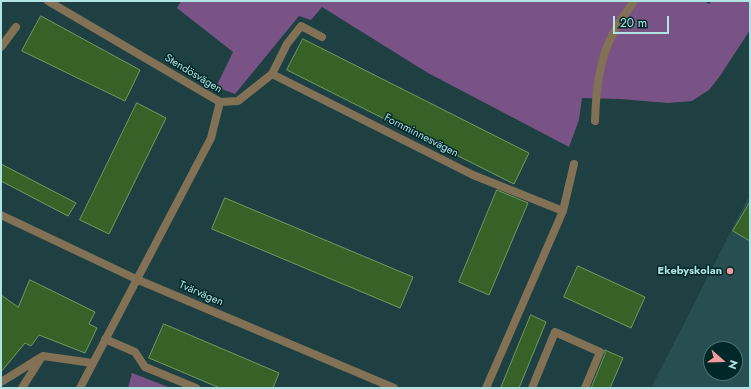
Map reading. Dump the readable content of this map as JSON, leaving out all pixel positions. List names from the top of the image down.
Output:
{
  "streets": {
    "street": ["Stendösvägen", "Fornminnesvägen", "Tvärvägen"]
  },
  "crossings": [
    ["Stendösvägen", "Tvärvägen"]
  ],
  "places": ["Ekebyskolan"],
  "scale_bar": "20 m",
  "north": "right"
}
